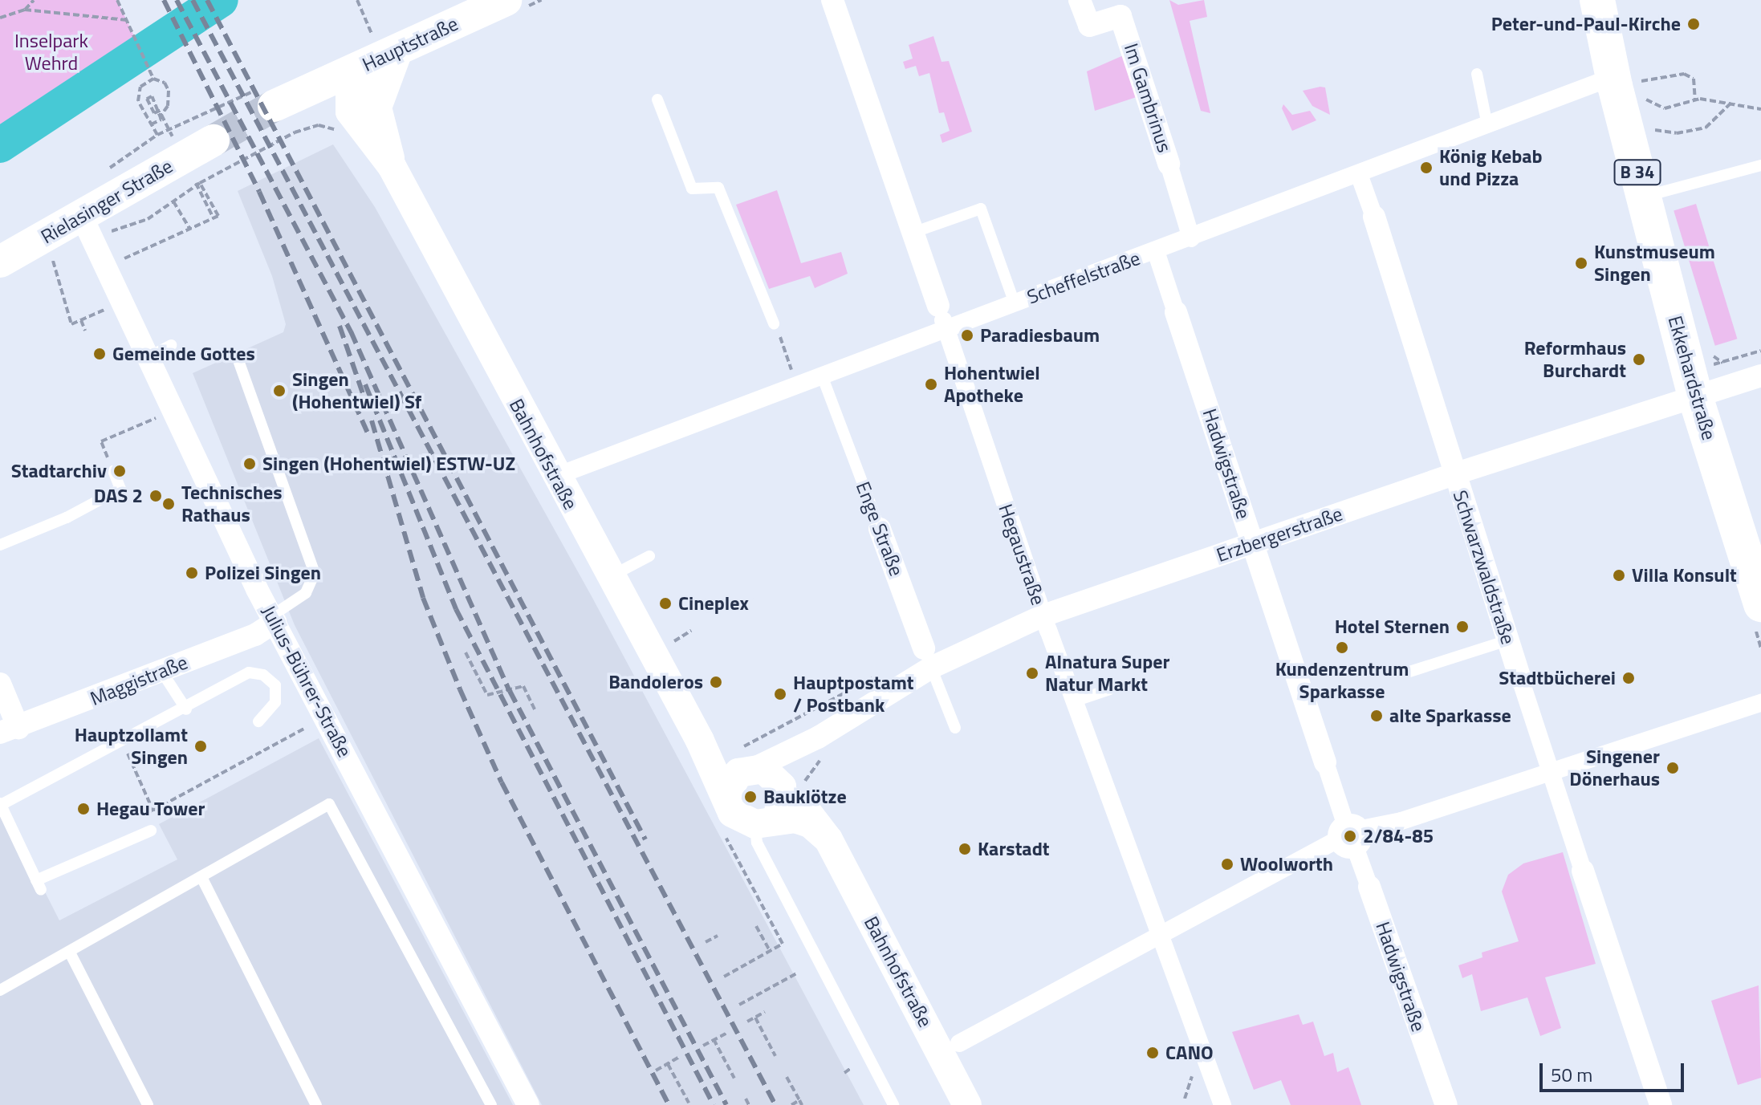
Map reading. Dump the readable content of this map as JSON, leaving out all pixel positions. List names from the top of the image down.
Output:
{
  "streets": {
    "main road": [
      "Hauptstraße",
      "B 34",
      "Rielasinger Straße",
      "Ekkehardstraße"
    ],
    "street": [
      "Im Gambrinus",
      "Scheffelstraße",
      "Bahnhofstraße",
      "Hadwigstraße",
      "Enge Straße",
      "Erzbergerstraße",
      "Hegaustraße",
      "Schwarzwaldstraße",
      "Maggistraße",
      "Julius-Bührer-Straße"
    ]
  },
  "crossings": [
    ["Hauptstraße", "Bahnhofstraße"],
    ["Im Gambrinus", "Scheffelstraße"],
    ["Rielasinger Straße", "Julius-Bührer-Straße"],
    ["Scheffelstraße", "Ekkehardstraße"],
    ["Scheffelstraße", "Bahnhofstraße"],
    ["Scheffelstraße", "Hadwigstraße"],
    ["Scheffelstraße", "Enge Straße"],
    ["Scheffelstraße", "Hegaustraße"],
    ["Scheffelstraße", "Schwarzwaldstraße"],
    ["Ekkehardstraße", "Erzbergerstraße"],
    ["Bahnhofstraße", "Erzbergerstraße"],
    ["Hadwigstraße", "Erzbergerstraße"],
    ["Enge Straße", "Erzbergerstraße"],
    ["Erzbergerstraße", "Hegaustraße"],
    ["Erzbergerstraße", "Schwarzwaldstraße"],
    ["Maggistraße", "Julius-Bührer-Straße"]
  ],
  "parks": ["Inselpark Wehrd"],
  "places": [
    "Peter-und-Paul-Kirche",
    "König Kebab und Pizza",
    "Kunstmuseum Singen",
    "Paradiesbaum",
    "Gemeinde Gottes",
    "Reformhaus Burchardt",
    "Hohentwiel Apotheke",
    "Singen (Hohentwiel) Sf",
    "Singen (Hohentwiel) ESTW-UZ",
    "Stadtarchiv",
    "DAS 2",
    "Technisches Rathaus",
    "Polizei Singen",
    "Villa Konsult",
    "Cineplex",
    "Hotel Sternen",
    "Kundenzentrum Sparkasse",
    "Alnatura Super Natur Markt",
    "Stadtbücherei",
    "Bandoleros",
    "Hauptpostamt / Postbank",
    "alte Sparkasse",
    "Hauptzollamt Singen",
    "Singener Dönerhaus",
    "Bauklötze",
    "Hegau Tower",
    "2/84-85",
    "Karstadt",
    "Woolworth",
    "CANO"
  ],
  "scale_bar": "50 m"
}
